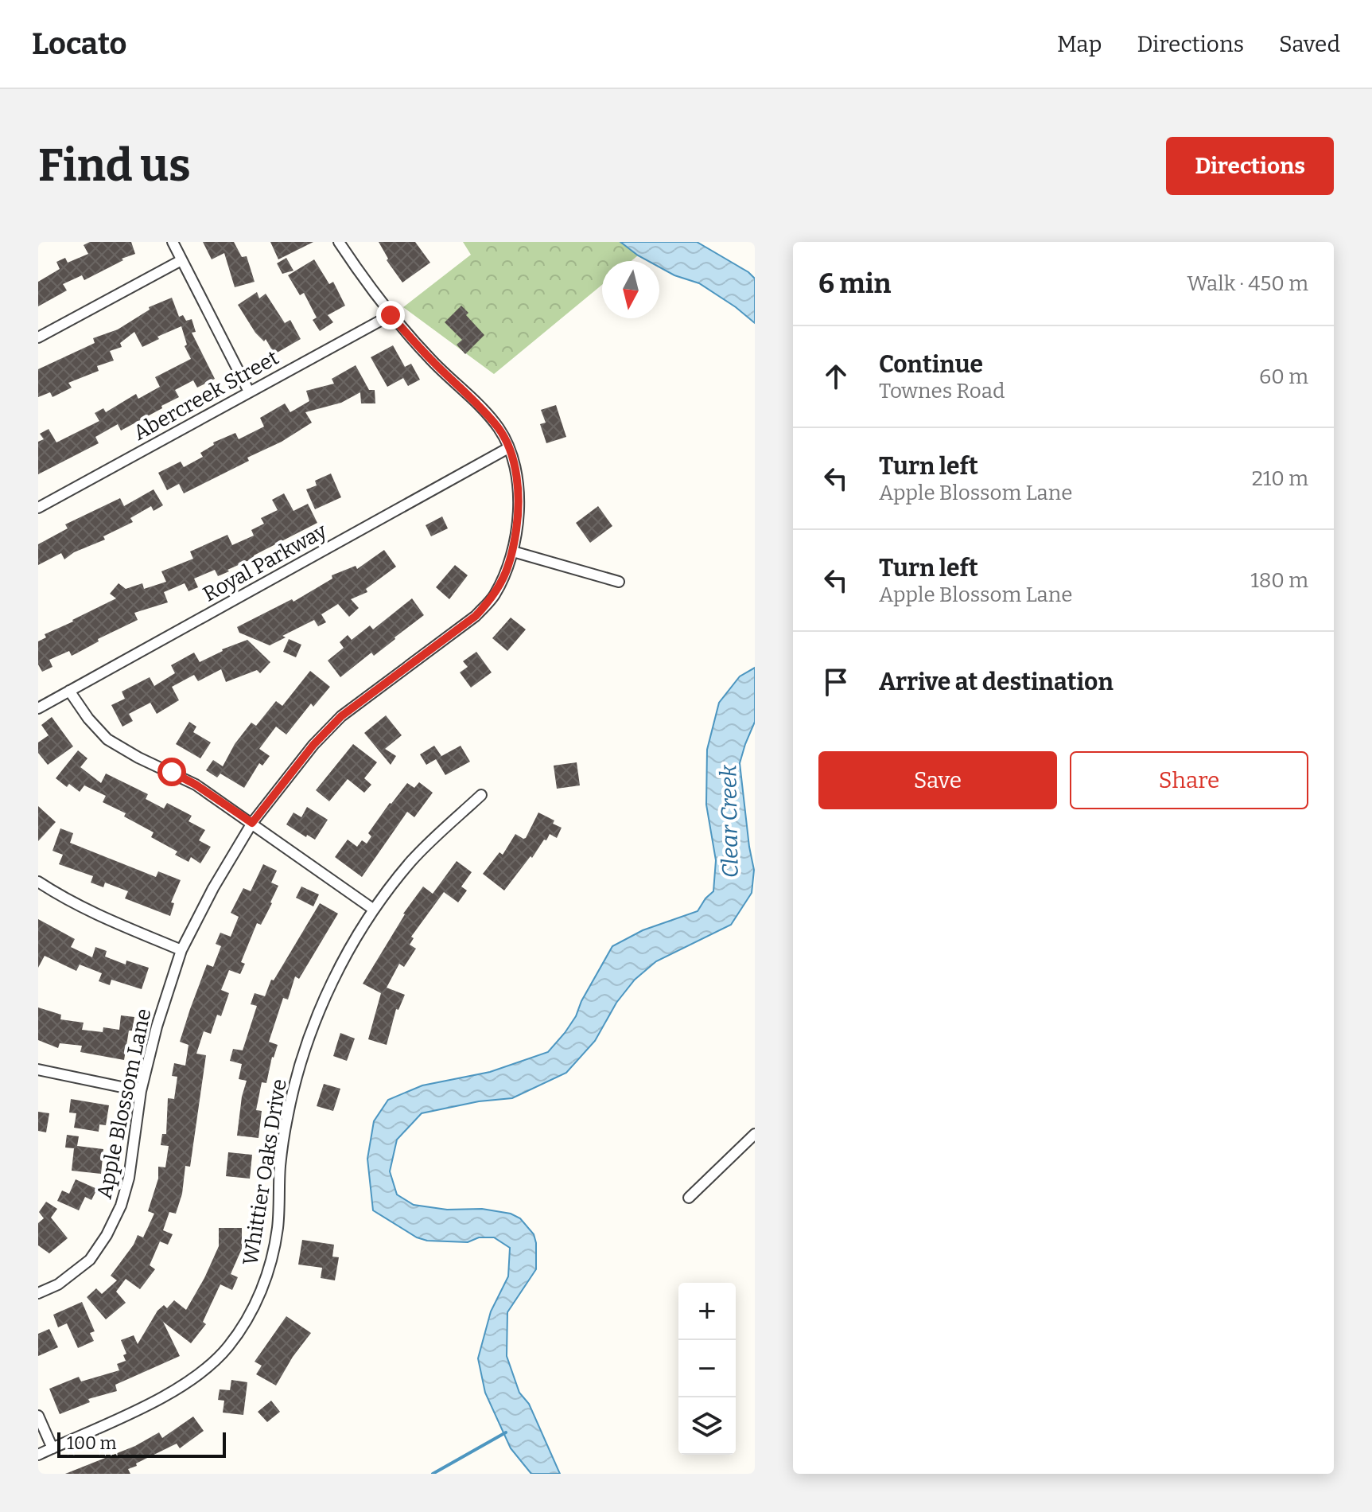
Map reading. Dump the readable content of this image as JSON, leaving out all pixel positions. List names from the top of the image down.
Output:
{
  "streets": {
    "street": [
      "Abercreek Street",
      "Royal Parkway",
      "Apple Blossom Lane",
      "Whittier Oaks Drive"
    ]
  },
  "crossings": [
    ["Abercreek Street", "Apple Blossom Lane"],
    ["Royal Parkway", "Apple Blossom Lane"]
  ],
  "water": ["Clear Creek"],
  "scale_bar": "100 m",
  "north": "bottom",
  "page": {
    "header": "Locato",
    "nav": ["Map", "Directions", "Saved"],
    "buttons": [
      "Directions",
      ["Save", "Share"]
    ],
    "title": "Find us",
    "heading": ["6 min", "Walk · 450 m"],
    "list": [
      ["Continue", "Townes Road", "60 m"],
      ["Turn left", "Apple Blossom Lane", "210 m"],
      ["Turn left", "Apple Blossom Lane", "180 m"],
      "Arrive at destination"
    ],
    "map_buttons": ["+", "−"],
    "scale": "100 m"
  }
}
